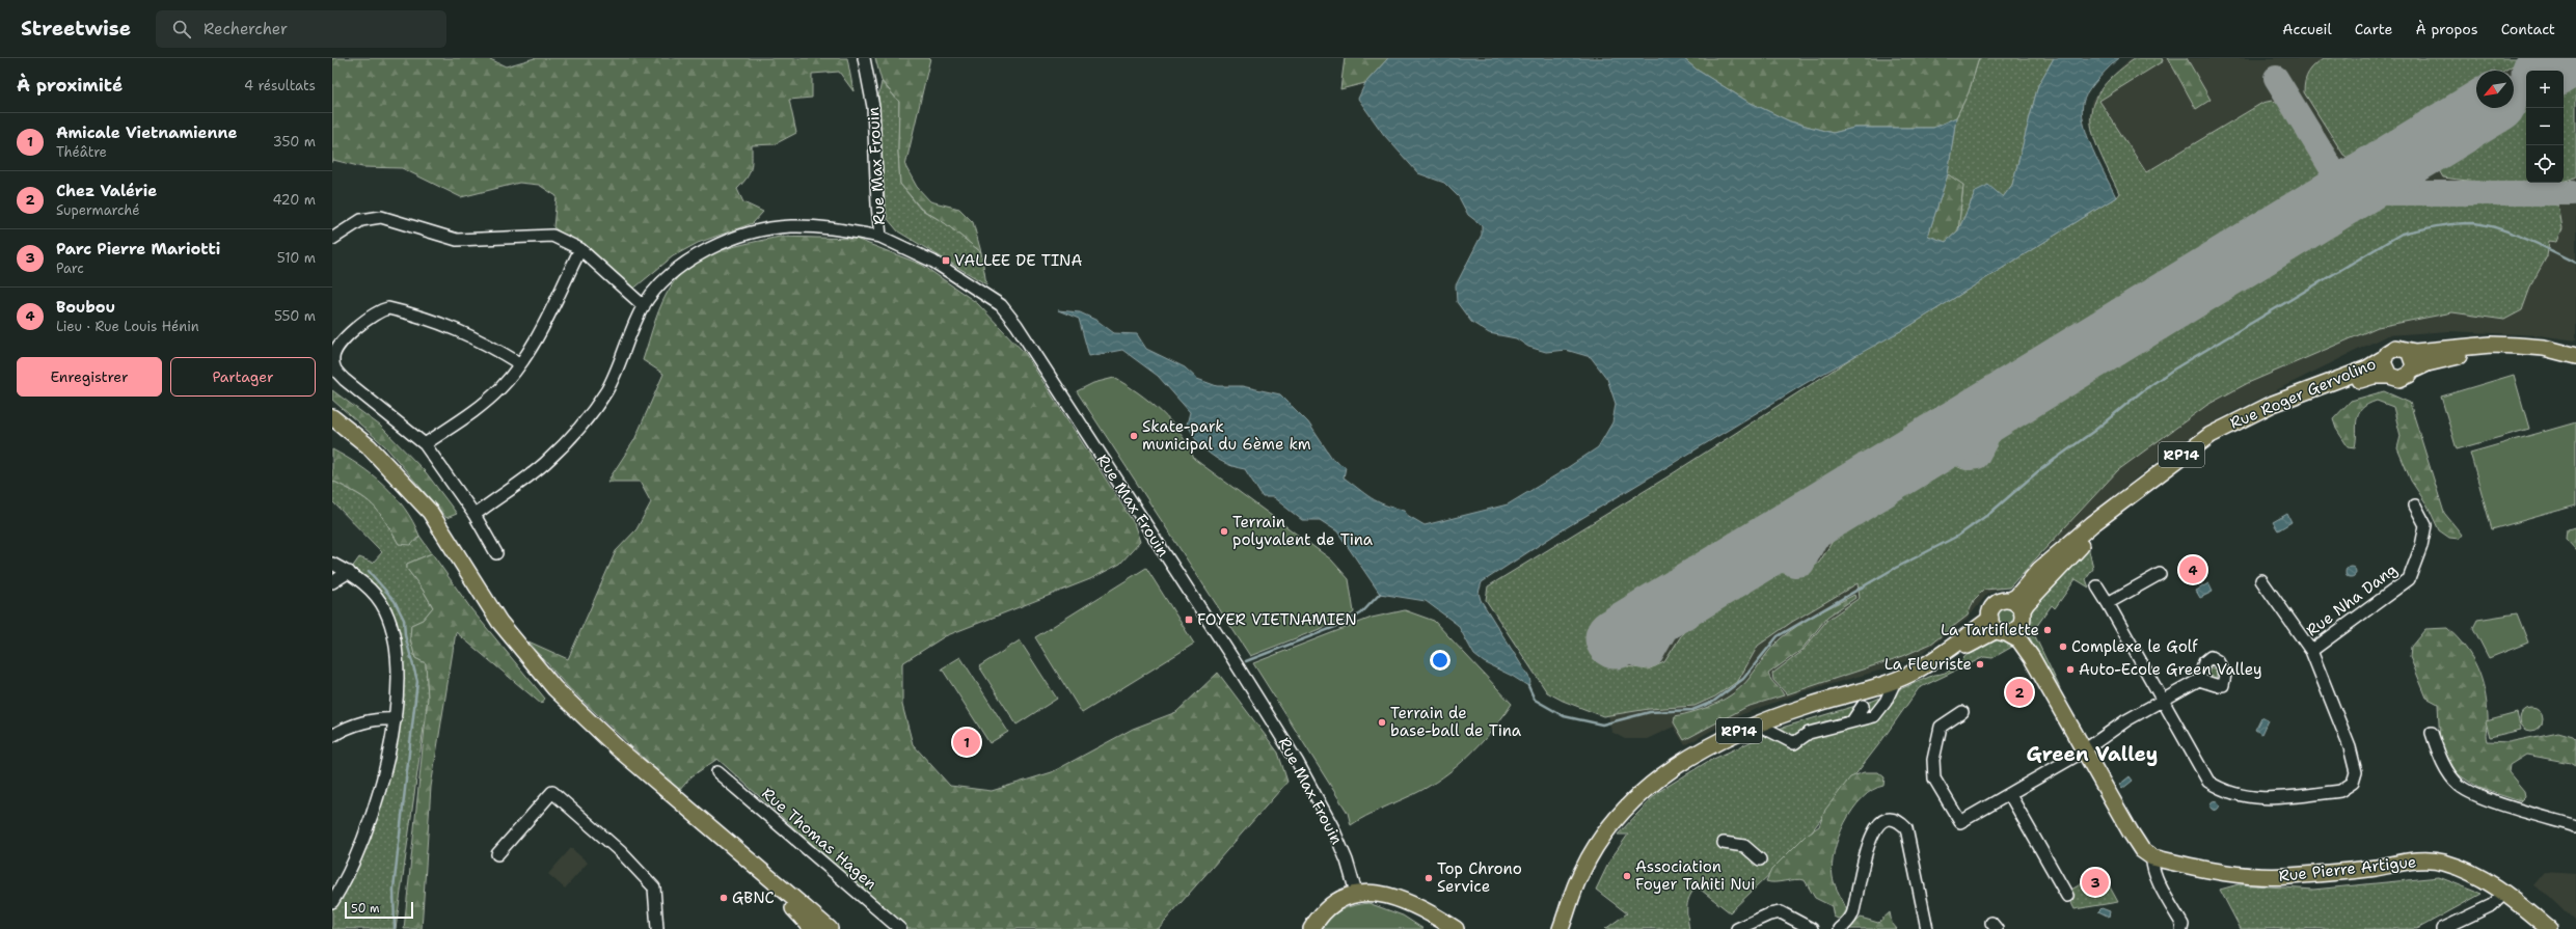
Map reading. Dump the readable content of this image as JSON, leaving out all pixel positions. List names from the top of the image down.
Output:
{
  "streets": {
    "main road": ["Rue Roger Gervolino", "RP14", "Rue Pierre Artigue"],
    "street": ["Rue Max Frouin", "Rue Nha Dang", "Rue Thomas Hagen"]
  },
  "crossings": [
    ["Rue Roger Gervolino", "RP14"]
  ],
  "districts": ["Green Valley"],
  "places": {
    "transit": ["VALLEE DE TINA", "FOYER VIETNAMIEN"],
    "other": [
      "Skate-park municipal du 6ème km",
      "Terrain polyvalent de Tina",
      "La Tartiflette",
      "Complexe le Golf",
      "La Fleuriste",
      "Auto-Ecole Green Valley",
      "Terrain de base-ball de Tina",
      "Association Foyer Tahiti Nui",
      "Top Chrono Service",
      "GBNC"
    ]
  },
  "scale_bar": "50 m",
  "north": "bottom left",
  "page": {
    "header": "Streetwise",
    "search": "Rechercher",
    "nav": [
      "Accueil",
      "Carte",
      "À propos",
      "Contact"
    ],
    "heading": ["À proximité", "4 résultats"],
    "map_buttons": ["+", "−"],
    "list": [
      {
        "mark": "1",
        "name": "Amicale Vietnamienne",
        "note": "Théâtre",
        "value": "350 m"
      },
      {
        "mark": "2",
        "name": "Chez Valérie",
        "note": "Supermarché",
        "value": "420 m"
      },
      {
        "mark": "3",
        "name": "Parc Pierre Mariotti",
        "note": "Parc",
        "value": "510 m"
      },
      {
        "mark": "4",
        "name": "Boubou",
        "note": "Lieu · Rue Louis Hénin",
        "value": "550 m"
      }
    ],
    "buttons": ["Enregistrer", "Partager"],
    "pins": [
      "4",
      "2",
      "1",
      "3"
    ],
    "scale": "50 m"
  }
}
